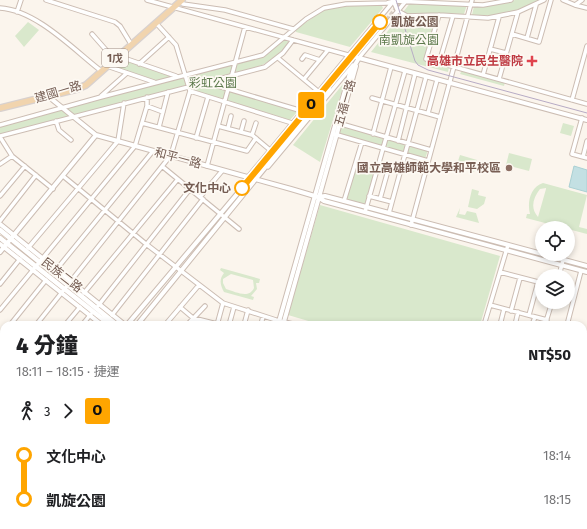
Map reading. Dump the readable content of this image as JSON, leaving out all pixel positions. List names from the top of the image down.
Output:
{
  "streets": {
    "main road": ["1戊", "建國一路", "民族二路"],
    "street": ["五福一路", "和平一路"]
  },
  "crossings": [
    ["建國一路", "和平一路"],
    ["五福一路", "和平一路"]
  ],
  "parks": ["南凱旋公園", "彩虹公園"],
  "places": {
    "other": ["凱旋公園", "國立高雄師範大學和平校區", "文化中心"],
    "health": ["高雄市立民生醫院"]
  },
  "lines": ["metro line O"],
  "page": {
    "on_map": "O",
    "heading": ["4 分鐘", "18:11 – 18:15 · 捷運", "NT$50"],
    "legs": ["3", "O"],
    "list": [
      {
        "name": "文化中心",
        "value": "18:14"
      },
      {
        "name": "凱旋公園",
        "value": "18:15"
      }
    ]
  }
}
